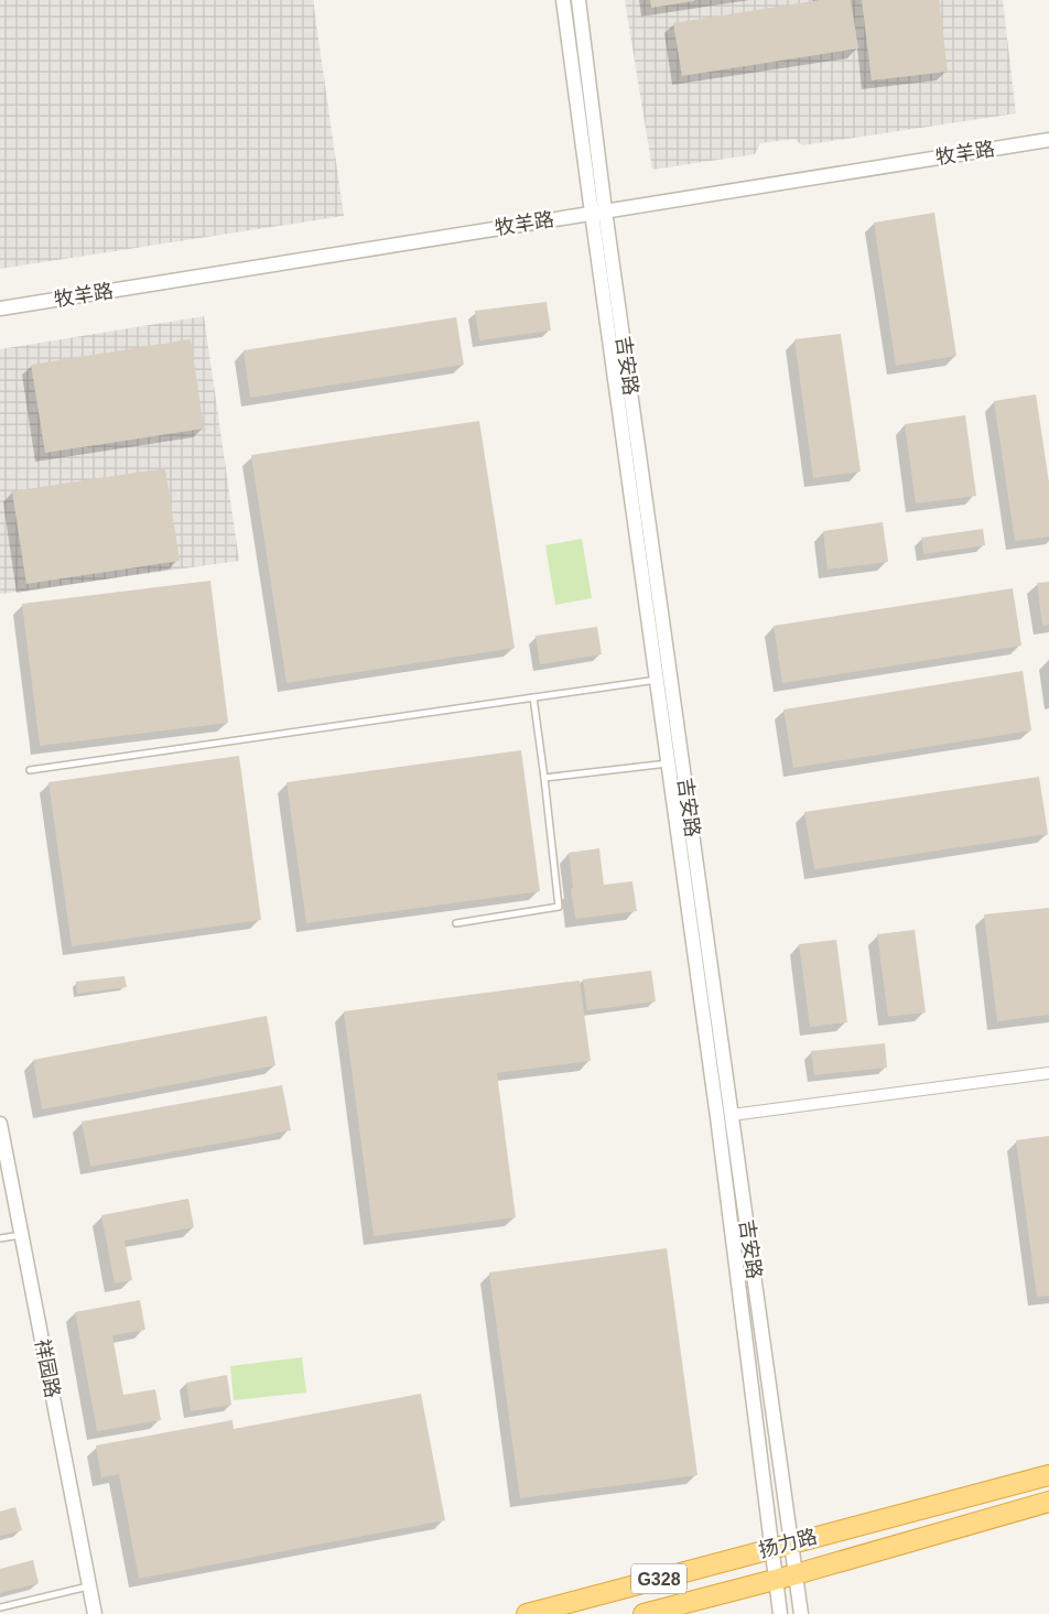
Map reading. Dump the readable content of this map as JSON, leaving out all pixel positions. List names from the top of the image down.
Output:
{
  "streets": {
    "highway": ["扬力路", "G328"],
    "street": ["牧羊路", "吉安路", "祥园路"]
  },
  "crossings": [
    ["牧羊路", "吉安路"],
    ["吉安路", "扬力路"]
  ]
}
